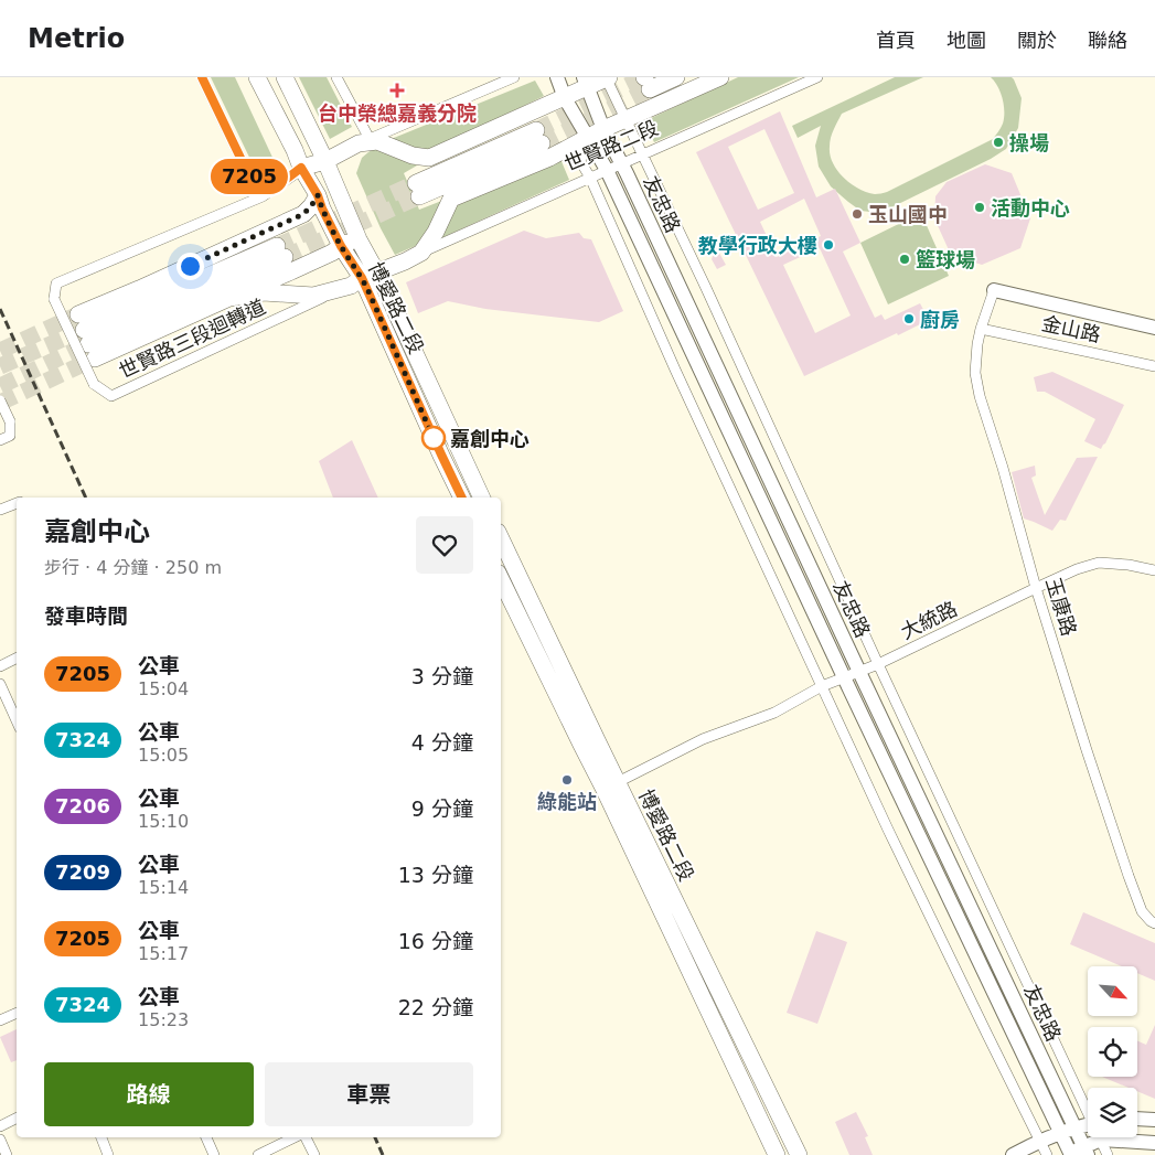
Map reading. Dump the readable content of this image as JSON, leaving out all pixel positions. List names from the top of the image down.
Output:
{
  "streets": {
    "main road": ["世賢路二段", "博愛路二段"],
    "street": [
      "友忠路",
      "金山路",
      "世賢路三段迴轉道",
      "玉康路",
      "大統路"
    ]
  },
  "crossings": [
    ["世賢路二段", "友忠路"],
    ["友忠路", "大統路"],
    ["博愛路二段", "世賢路三段迴轉道"],
    ["博愛路二段", "大統路"],
    ["金山路", "玉康路"],
    ["玉康路", "大統路"]
  ],
  "places": {
    "health": ["台中榮總嘉義分院"],
    "other": [
      "操場",
      "活動中心",
      "玉山國中",
      "教學行政大樓",
      "籃球場",
      "廚房",
      "嘉創中心",
      "綠能站"
    ]
  },
  "lines": ["bus line 7205"],
  "north": "bottom right",
  "page": {
    "header": "Metrio",
    "nav": [
      "首頁",
      "地圖",
      "關於",
      "聯絡"
    ],
    "on_map": "7205",
    "heading": [
      ["嘉創中心", "步行 · 4 分鐘 · 250 m"],
      "發車時間"
    ],
    "list": [
      {
        "mark": "7205",
        "name": "公車",
        "note": "15:04",
        "value": "3 分鐘"
      },
      {
        "mark": "7324",
        "name": "公車",
        "note": "15:05",
        "value": "4 分鐘"
      },
      {
        "mark": "7206",
        "name": "公車",
        "note": "15:10",
        "value": "9 分鐘"
      },
      {
        "mark": "7209",
        "name": "公車",
        "note": "15:14",
        "value": "13 分鐘"
      },
      {
        "mark": "7205",
        "name": "公車",
        "note": "15:17",
        "value": "16 分鐘"
      },
      {
        "mark": "7324",
        "name": "公車",
        "note": "15:23",
        "value": "22 分鐘"
      }
    ],
    "buttons": ["路線", "車票"]
  }
}
